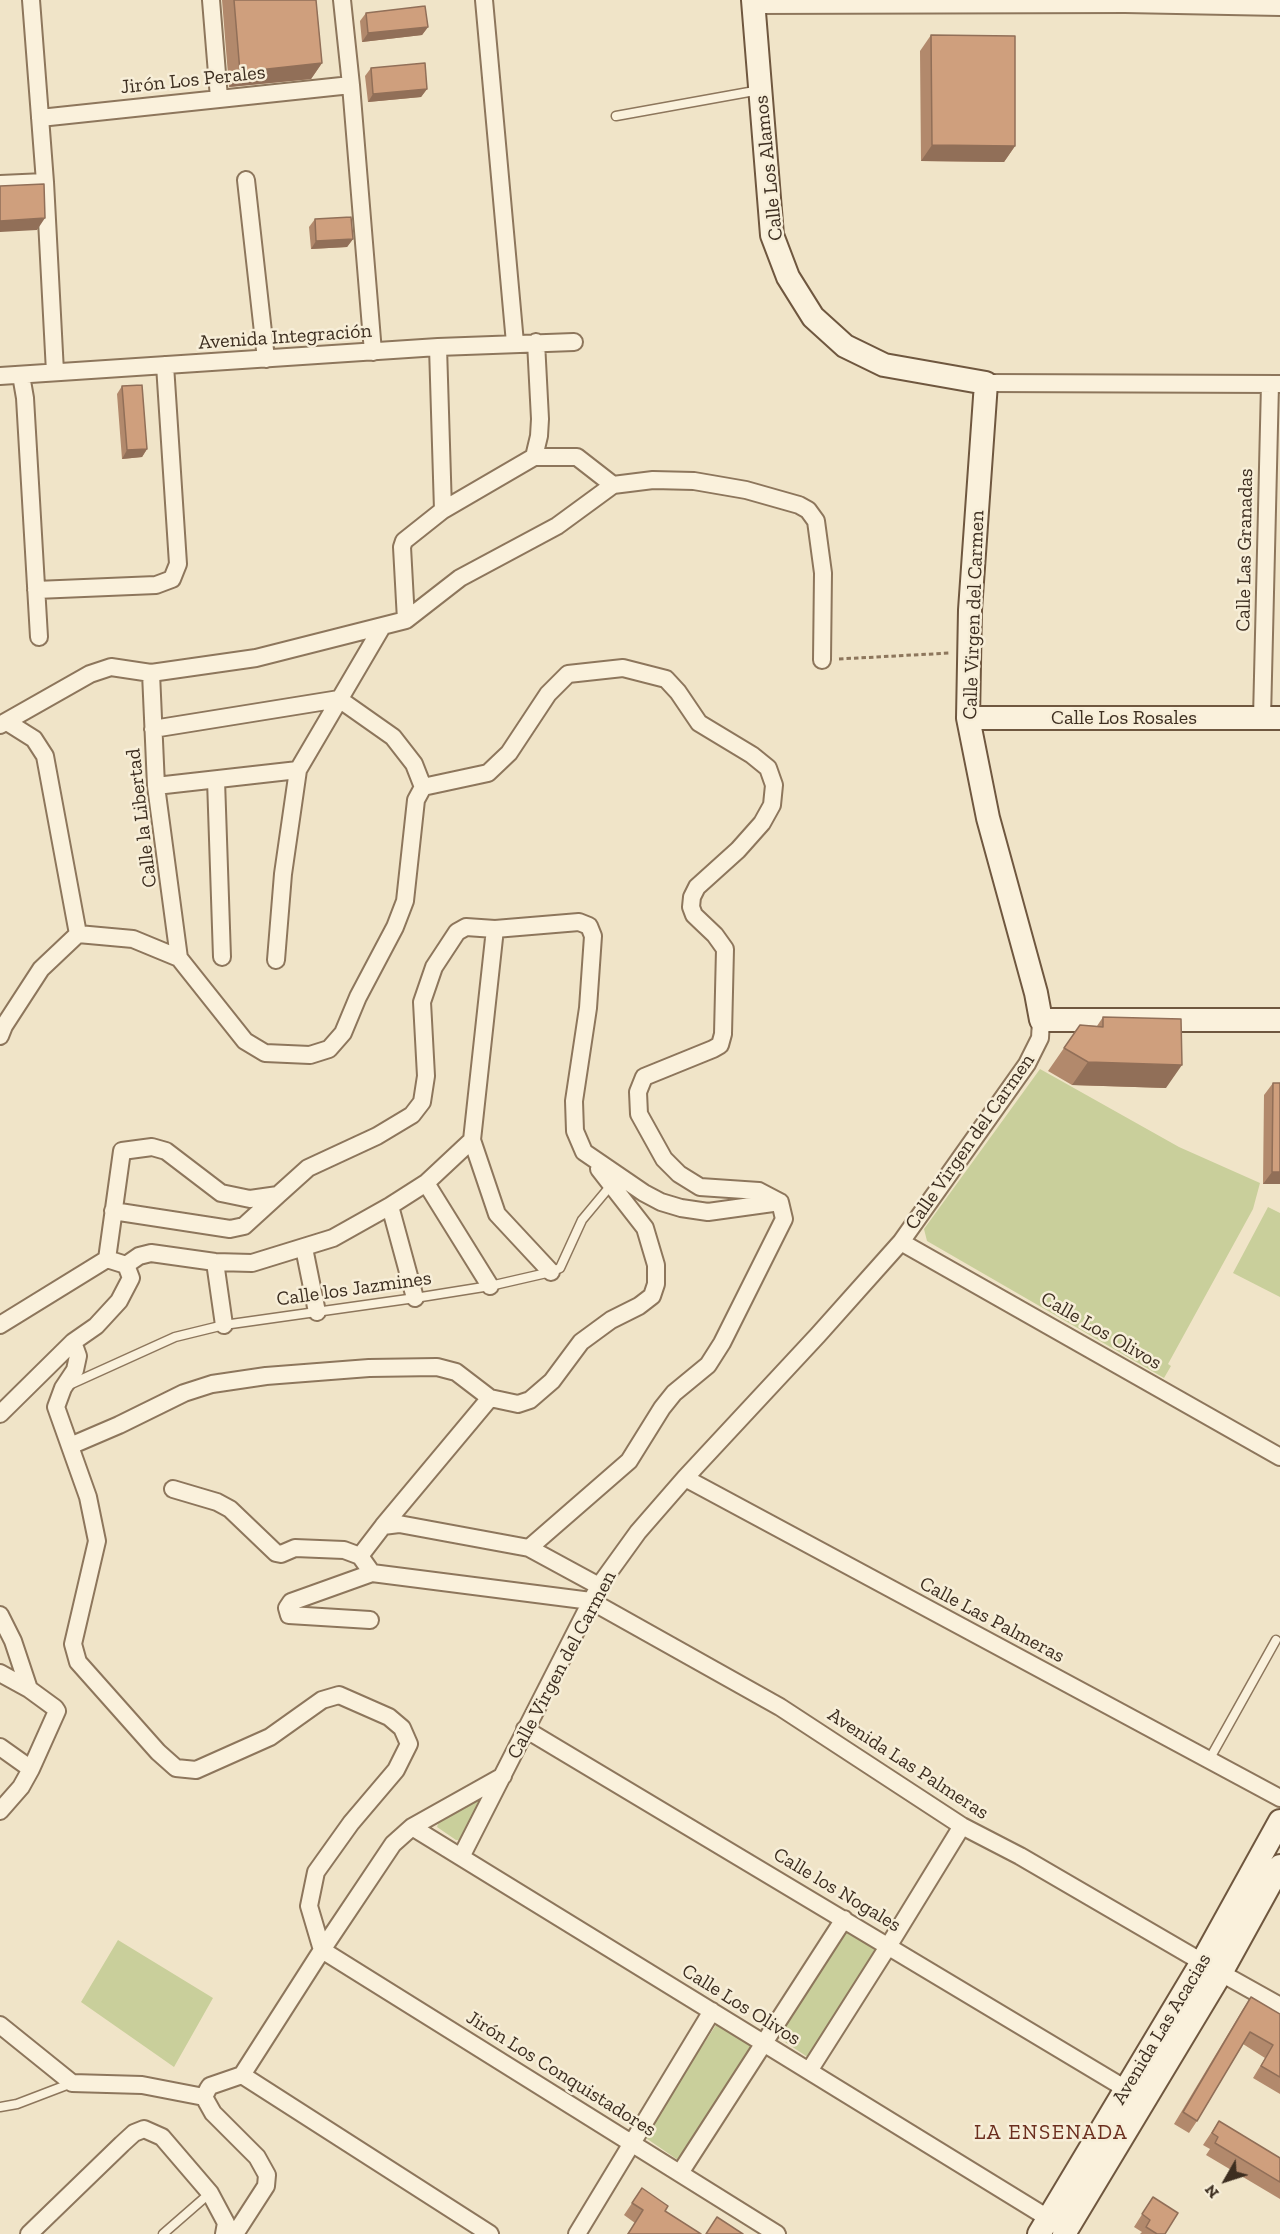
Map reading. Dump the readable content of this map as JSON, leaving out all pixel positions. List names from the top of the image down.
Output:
{
  "streets": {
    "street": [
      "Jirón Los Perales",
      "Calle Los Alamos",
      "Avenida Integración",
      "Calle Las Granadas",
      "Calle Virgen del Carmen",
      "Calle Los Rosales",
      "Calle la Libertad",
      "Calle Los Olivos",
      "Calle Las Palmeras",
      "Avenida Las Palmeras",
      "Calle los Nogales",
      "Avenida Las Acacias",
      "Jirón Los Conquistadores"
    ],
    "lane": ["Calle los Jazmines"]
  },
  "crossings": [
    ["Calle Los Alamos", "Calle Las Granadas"],
    ["Calle Los Alamos", "Calle Virgen del Carmen"],
    ["Calle Las Granadas", "Calle Virgen del Carmen"],
    ["Calle Las Granadas", "Calle Los Rosales"],
    ["Calle Virgen del Carmen", "Calle Los Rosales"],
    ["Calle Virgen del Carmen", "Calle Los Olivos"],
    ["Calle Virgen del Carmen", "Calle Las Palmeras"],
    ["Calle Virgen del Carmen", "Avenida Las Palmeras"],
    ["Calle Virgen del Carmen", "Calle los Nogales"],
    ["Calle Virgen del Carmen", "Jirón Los Conquistadores"],
    ["Calle Los Olivos", "Avenida Las Acacias"],
    ["Avenida Las Palmeras", "Avenida Las Acacias"],
    ["Calle los Nogales", "Avenida Las Acacias"]
  ],
  "districts": ["LA ENSENADA"],
  "north": "bottom left"
}
